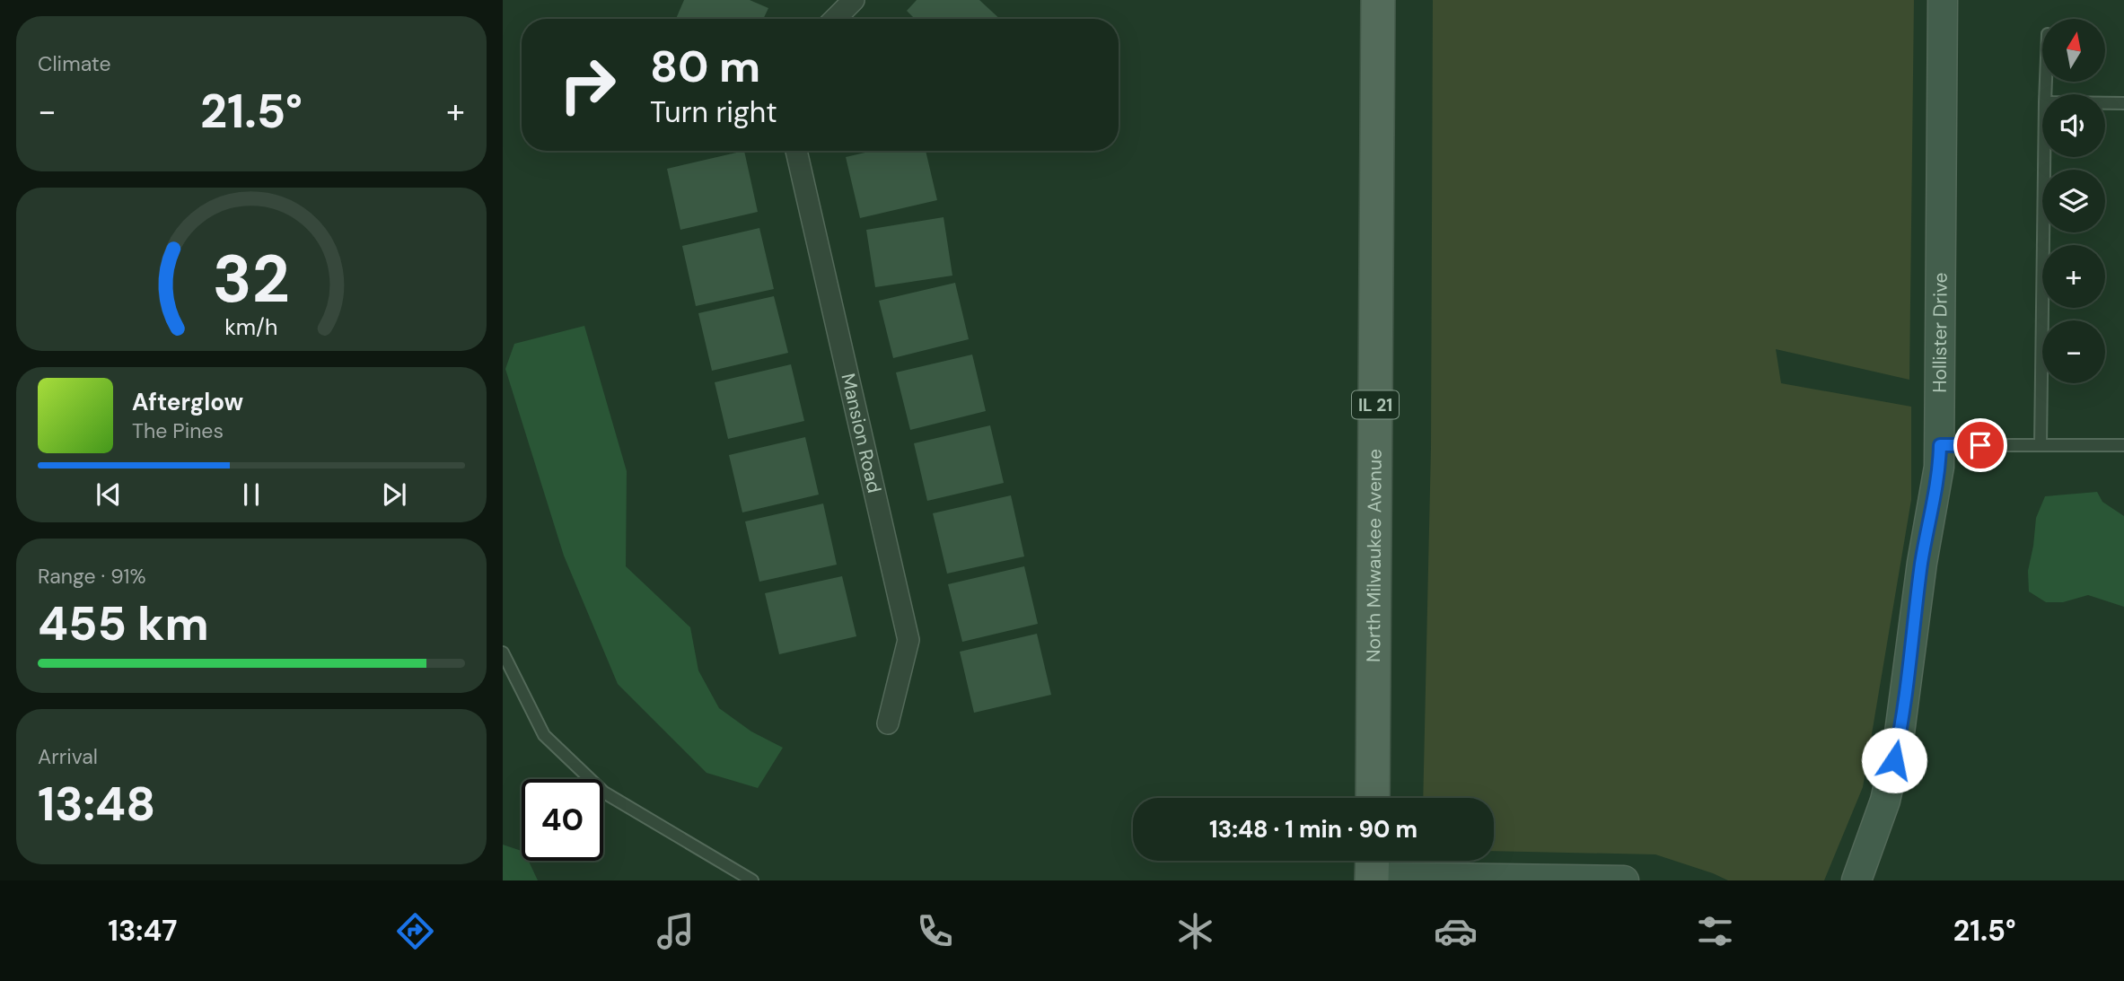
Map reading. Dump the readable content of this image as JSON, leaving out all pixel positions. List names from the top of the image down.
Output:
{
  "streets": {
    "main road": ["IL 21", "North Milwaukee Avenue"],
    "street": ["Hollister Drive", "Mansion Road"]
  },
  "north": "top",
  "page": {
    "tile": [
      "Climate",
      ["Range · 91%", "455 km"],
      ["Arrival", "13:48"]
    ],
    "map_buttons": ["+", "−"],
    "turn": ["80 m", "Turn right"],
    "heat": ["−", "21.5°", "+"],
    "song": ["Afterglow", "The Pines"],
    "limit": "40",
    "trip": "13:48 · 1 min · 90 m",
    "tabs": ["13:47", "21.5°"],
    "gauge": ["32", "km/h"]
  }
}
